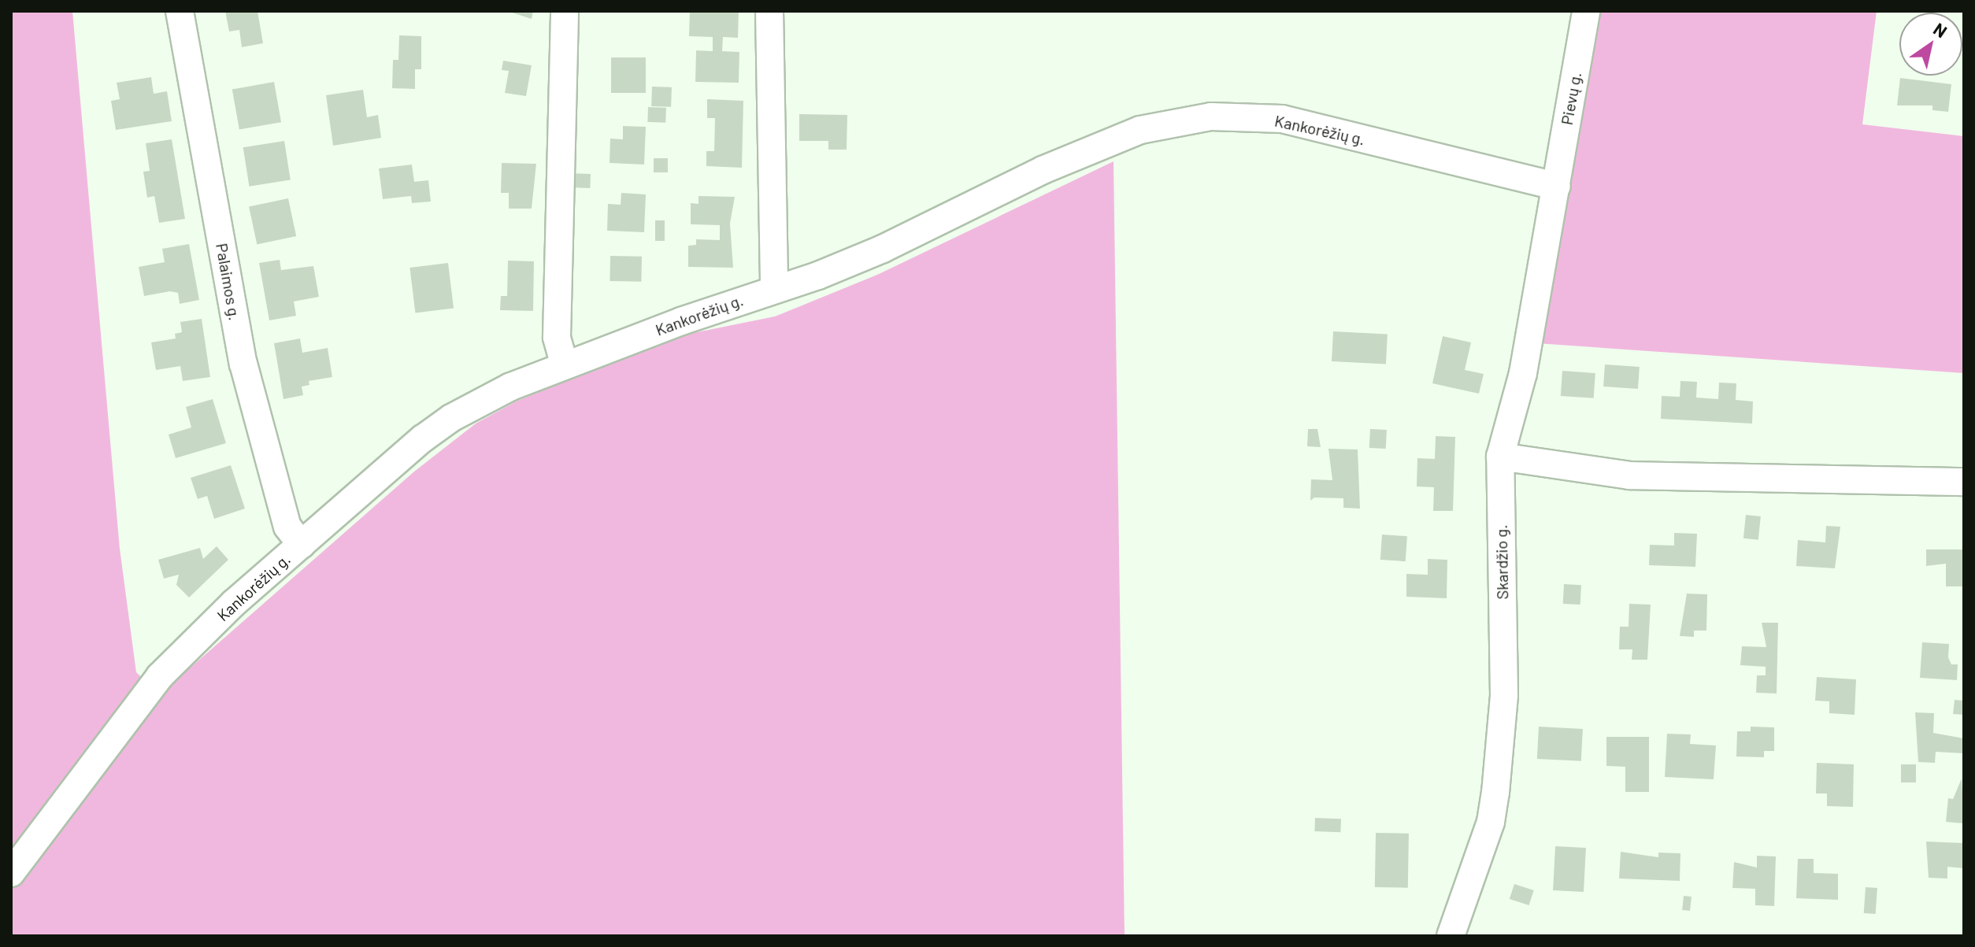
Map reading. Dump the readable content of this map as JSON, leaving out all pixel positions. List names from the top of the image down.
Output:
{
  "streets": {
    "street": [
      "Pievų g.",
      "Kankorėžių g.",
      "Palaimos g.",
      "Skardžio g."
    ]
  },
  "crossings": [
    ["Pievų g.", "Kankorėžių g."],
    ["Pievų g.", "Skardžio g."],
    ["Kankorėžių g.", "Palaimos g."],
    ["Kankorėžių g.", "Skardžio g."]
  ],
  "north": "top right"
}
